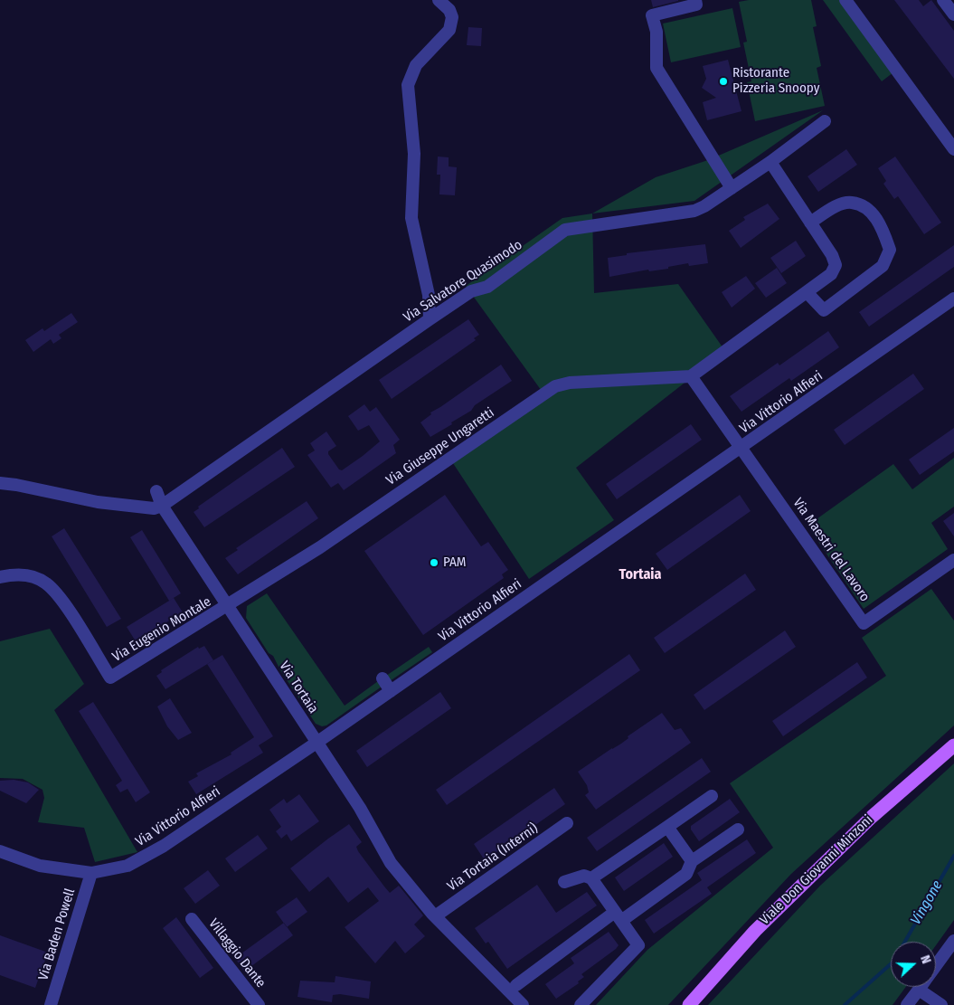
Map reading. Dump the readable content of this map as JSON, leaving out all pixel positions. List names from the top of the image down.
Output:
{
  "streets": {
    "main road": ["Viale Don Giovanni Minzoni"],
    "street": [
      "Via Salvatore Quasimodo",
      "Via Vittorio Alfieri",
      "Via Giuseppe Ungaretti",
      "Via Maestri del Lavoro",
      "Via Eugenio Montale",
      "Via Tortaia",
      "Via Tortaia (Interni)",
      "Via Baden Powell",
      "Villaggio Dante"
    ]
  },
  "crossings": [
    ["Via Salvatore Quasimodo", "Via Tortaia"],
    ["Via Vittorio Alfieri", "Via Maestri del Lavoro"],
    ["Via Vittorio Alfieri", "Via Tortaia"],
    ["Via Vittorio Alfieri", "Via Baden Powell"],
    ["Via Giuseppe Ungaretti", "Via Eugenio Montale"],
    ["Via Giuseppe Ungaretti", "Via Tortaia"],
    ["Via Eugenio Montale", "Via Tortaia"],
    ["Via Tortaia", "Via Tortaia (Interni)"]
  ],
  "districts": ["Tortaia"],
  "water": ["Vingone"],
  "places": ["Ristorante Pizzeria Snoopy", "PAM"],
  "north": "right"
}
